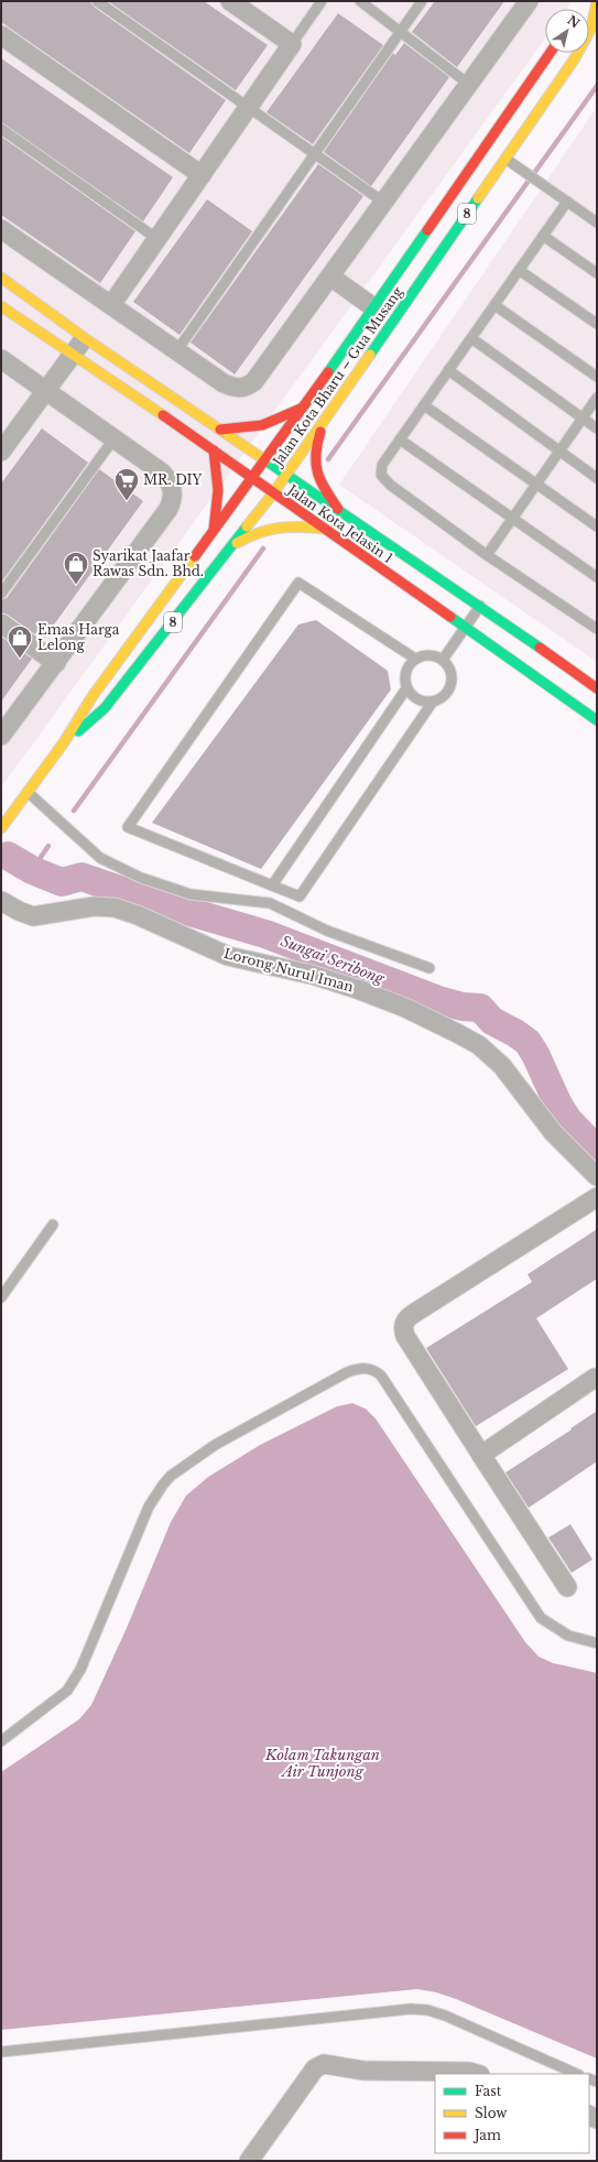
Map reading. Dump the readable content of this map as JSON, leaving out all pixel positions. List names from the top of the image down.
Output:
{
  "streets": {
    "main road": ["8", "Jalan Kota Bharu – Gua Musang", "Jalan Kota Jelasin 1"],
    "street": ["Lorong Nurul Iman"]
  },
  "crossings": [
    ["Jalan Kota Bharu – Gua Musang", "Jalan Kota Jelasin 1"]
  ],
  "water": ["Sungai Seribong", "Kolam Takungan Air Tunjong"],
  "places": {
    "supermarket": ["MR. DIY"],
    "shop": ["Syarikat Jaafar Rawas Sdn. Bhd.", "Emas Harga Lelong"]
  },
  "legend": ["Fast", "Slow", "Jam"],
  "north": "top right"
}
